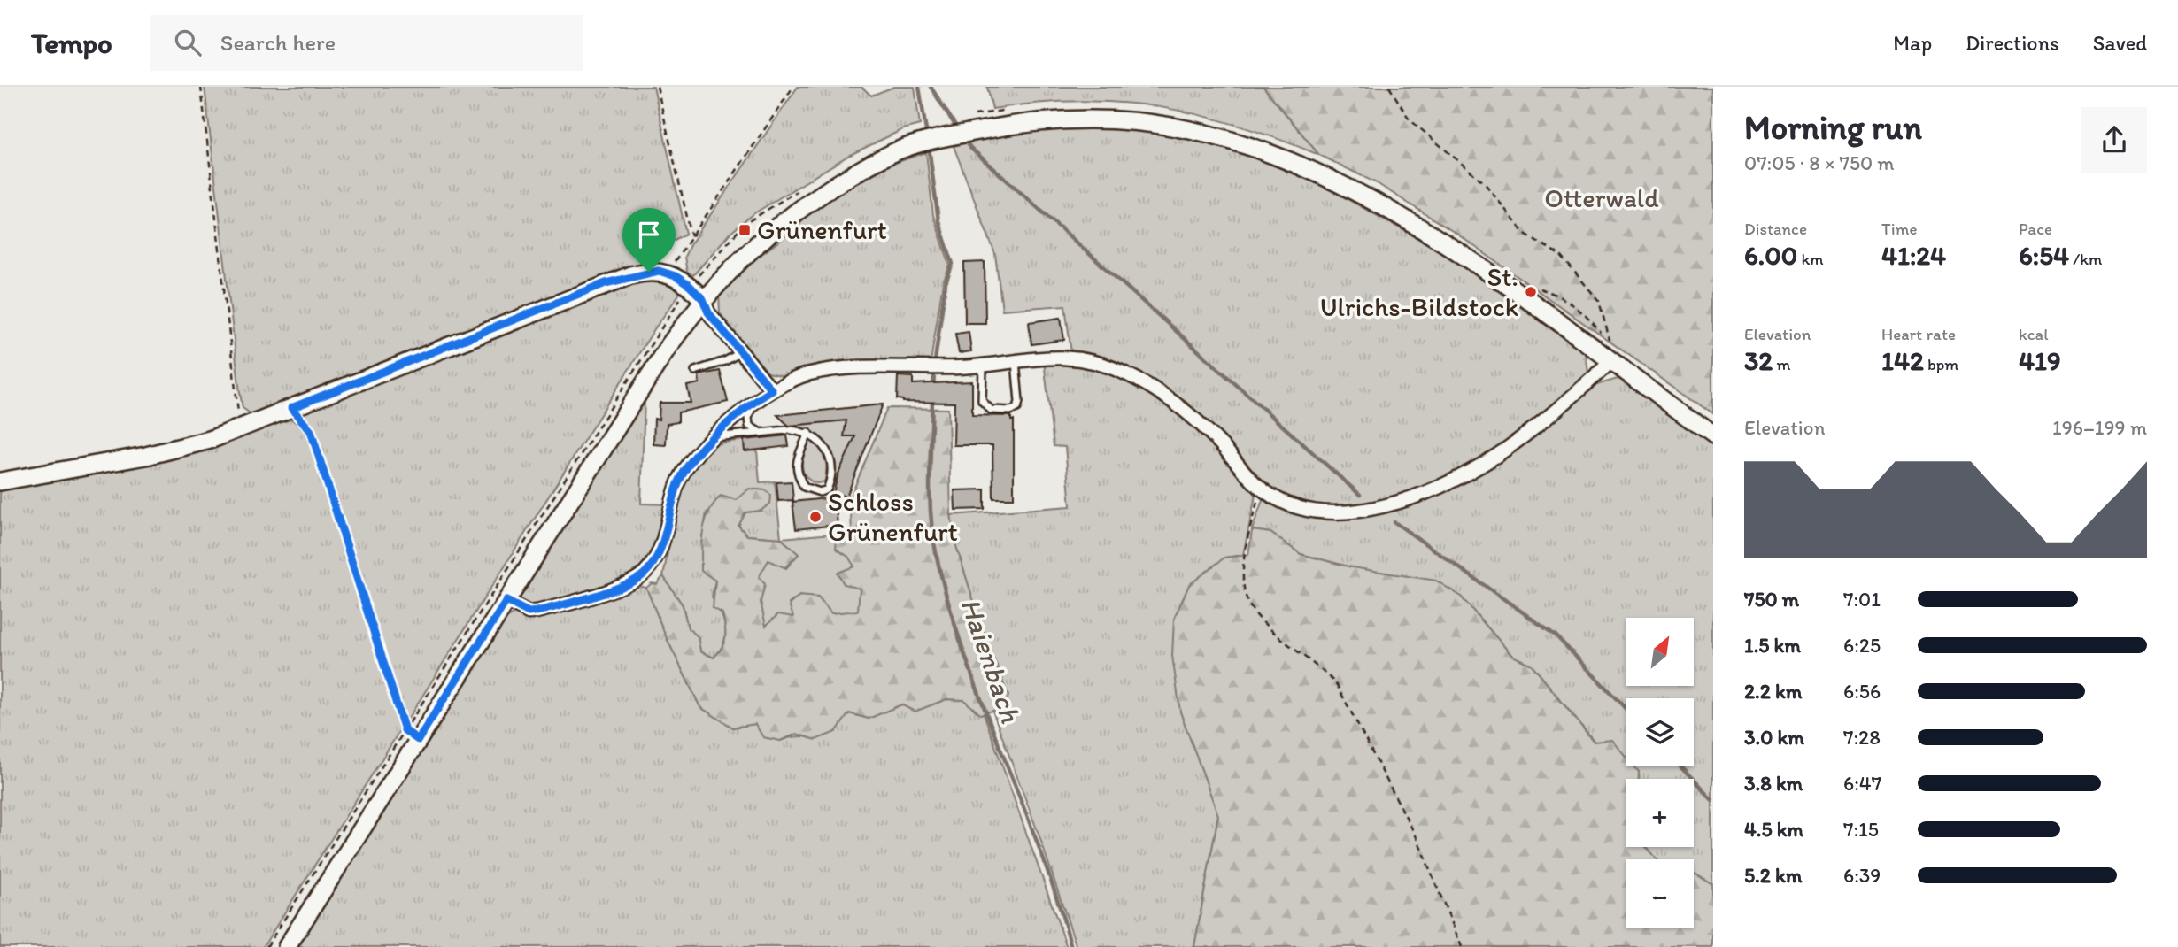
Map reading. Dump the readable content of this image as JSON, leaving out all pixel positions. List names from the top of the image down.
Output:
{
  "water": ["Haienbach"],
  "parks": ["Otterwald"],
  "places": {
    "transit": ["Grünenfurt"],
    "other": ["St. Ulrichs-Bildstock", "Schloss Grünenfurt"]
  },
  "north": "top right",
  "page": {
    "header": "Tempo",
    "search": "Search here",
    "nav": ["Map", "Directions", "Saved"],
    "heading": ["Morning run", "07:05 · 8 × 750 m"],
    "stats": [
      ["Distance", "6.00 km"],
      ["Time", "41:24"],
      ["Pace", "6:54 /km"],
      ["Elevation", "32 m"],
      ["Heart rate", "142 bpm"],
      ["kcal", "419"]
    ],
    "chart": ["Elevation", "196–199 m"],
    "list": [
      {
        "name": "750 m",
        "note": "7:01"
      },
      {
        "name": "1.5 km",
        "note": "6:25"
      },
      {
        "name": "2.2 km",
        "note": "6:56"
      },
      {
        "name": "3.0 km",
        "note": "7:28"
      },
      {
        "name": "3.8 km",
        "note": "6:47"
      },
      {
        "name": "4.5 km",
        "note": "7:15"
      },
      {
        "name": "5.2 km",
        "note": "6:39"
      }
    ],
    "map_buttons": ["+", "−"]
  }
}
